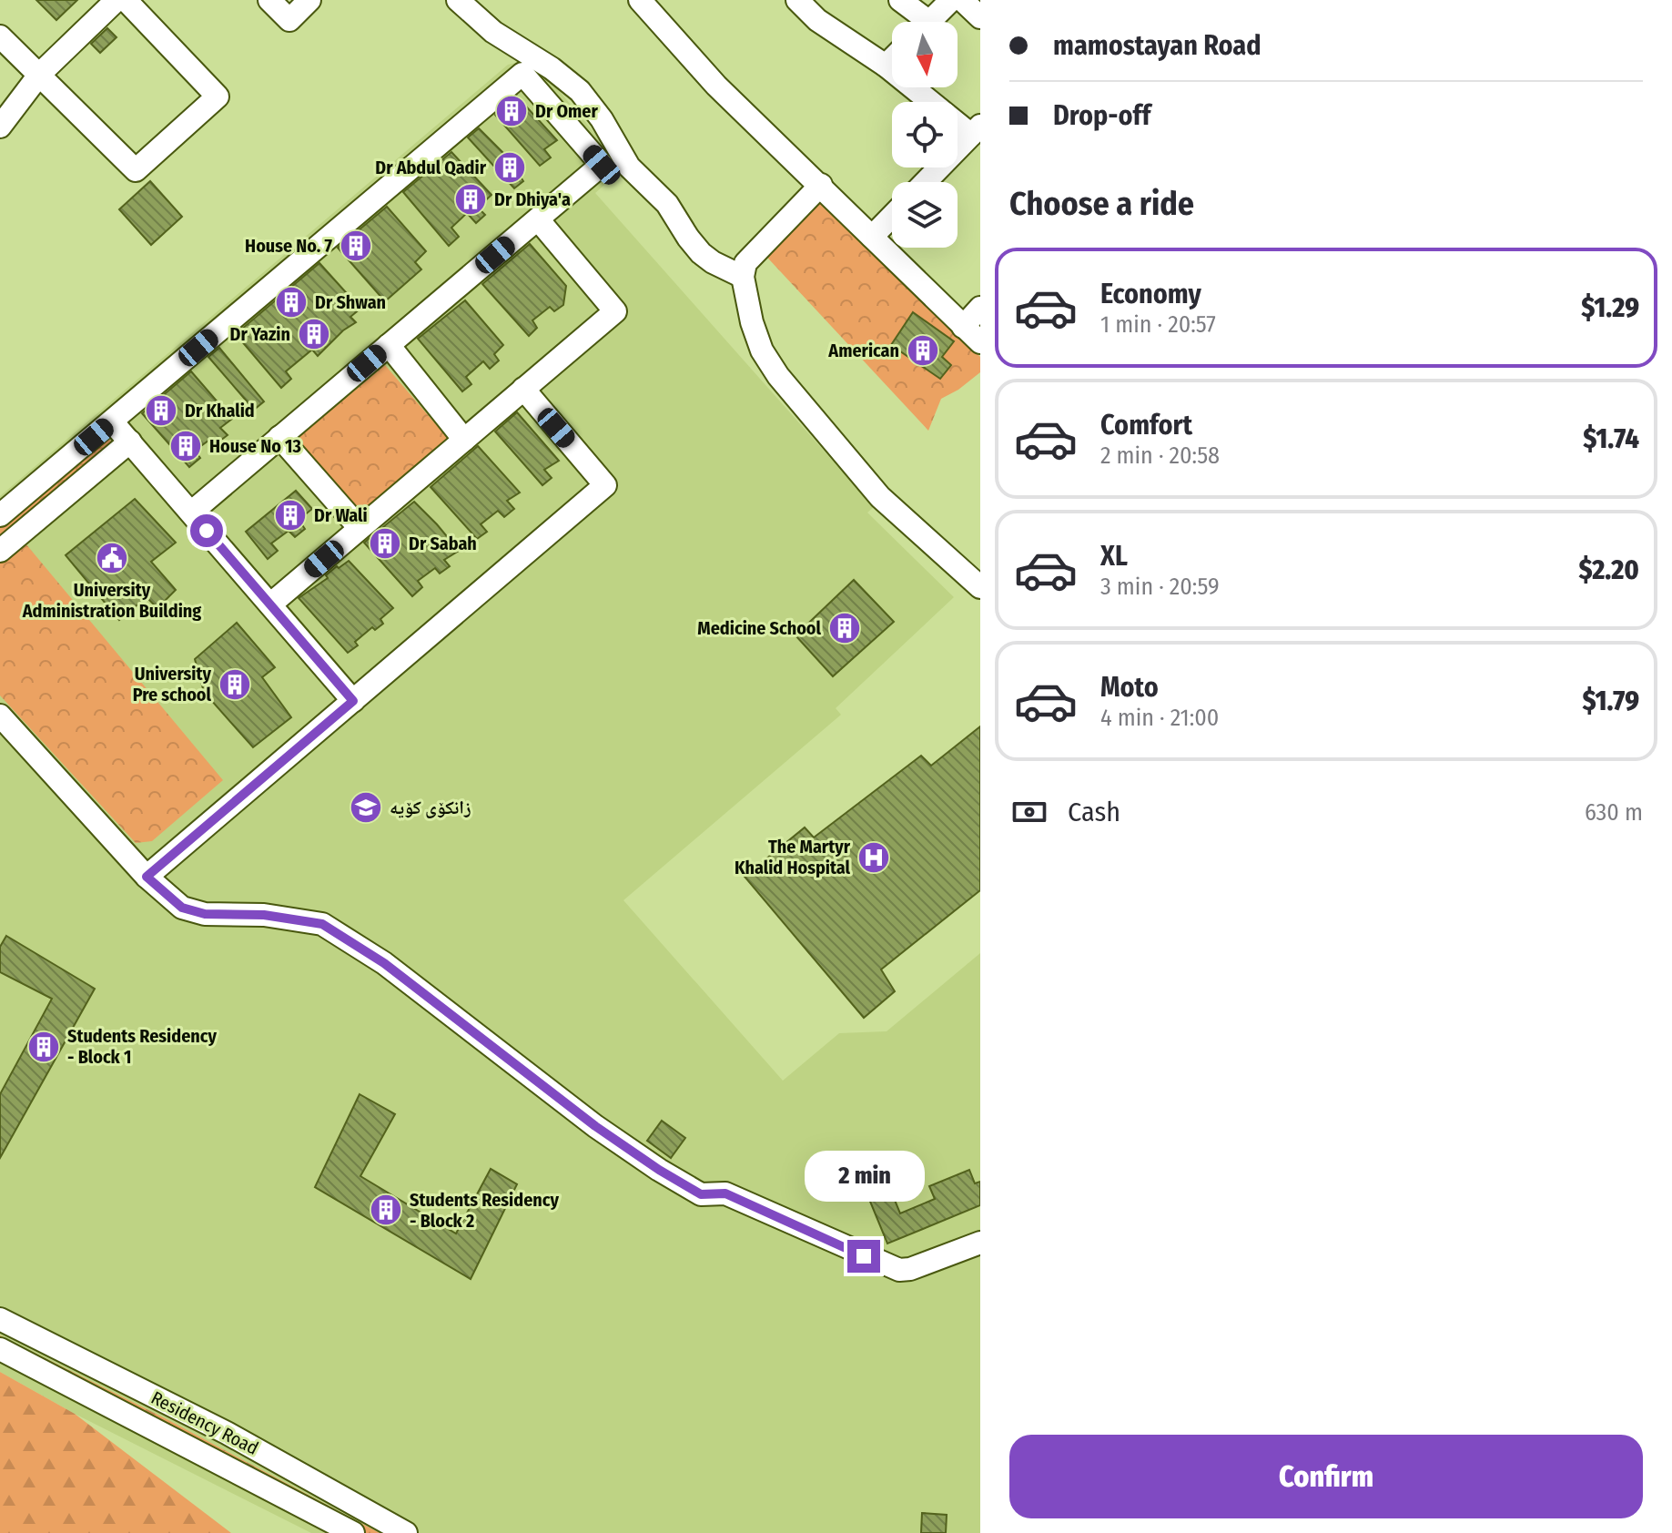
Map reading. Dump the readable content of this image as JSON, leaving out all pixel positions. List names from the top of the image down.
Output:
{
  "streets": {
    "street": ["Residency Road"]
  },
  "places": {
    "building": [
      "Dr Omer",
      "Dr Abdul Qadir",
      "Dr Dhiya'a",
      "House No. 7",
      "Dr Shwan",
      "Dr Yazin",
      "American",
      "Dr Khalid",
      "House No 13",
      "Dr Wali",
      "Dr Sabah",
      "Medicine School",
      "University Pre school",
      "Students Residency - Block 1",
      "Students Residency - Block 2"
    ],
    "public building": ["University Administration Building"],
    "school or university": ["زانکۆی کۆیە"],
    "hospital": ["The Martyr Khalid Hospital"]
  },
  "north": "bottom",
  "page": {
    "banner": ["mamostayan Road", "Drop-off"],
    "heading": "Choose a ride",
    "list": [
      {
        "name": "Economy",
        "note": "1 min · 20:57",
        "value": "$1.29"
      },
      {
        "name": "Comfort",
        "note": "2 min · 20:58",
        "value": "$1.74"
      },
      {
        "name": "XL",
        "note": "3 min · 20:59",
        "value": "$2.20"
      },
      {
        "name": "Moto",
        "note": "4 min · 21:00",
        "value": "$1.79"
      }
    ],
    "pay": ["Cash", "630 m"],
    "bubble": "2 min",
    "buttons": "Confirm"
  }
}
